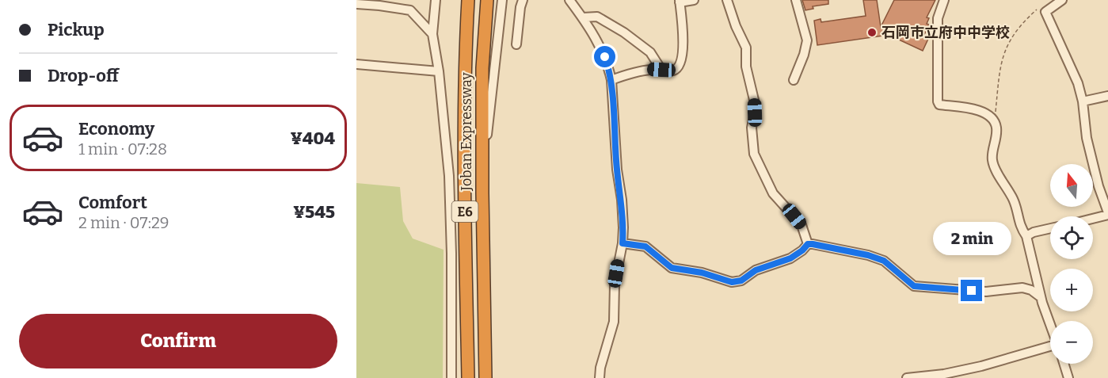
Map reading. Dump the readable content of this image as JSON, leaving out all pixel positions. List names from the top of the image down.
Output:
{
  "streets": {
    "highway": ["Joban Expressway", "E6"]
  },
  "places": ["石岡市立府中中学校"],
  "north": "top",
  "page": {
    "banner": ["Pickup", "Drop-off"],
    "list": [
      {
        "name": "Economy",
        "note": "1 min · 07:28",
        "value": "¥404"
      },
      {
        "name": "Comfort",
        "note": "2 min · 07:29",
        "value": "¥545"
      }
    ],
    "map_buttons": ["+", "−"],
    "bubble": "2 min",
    "buttons": "Confirm"
  }
}
